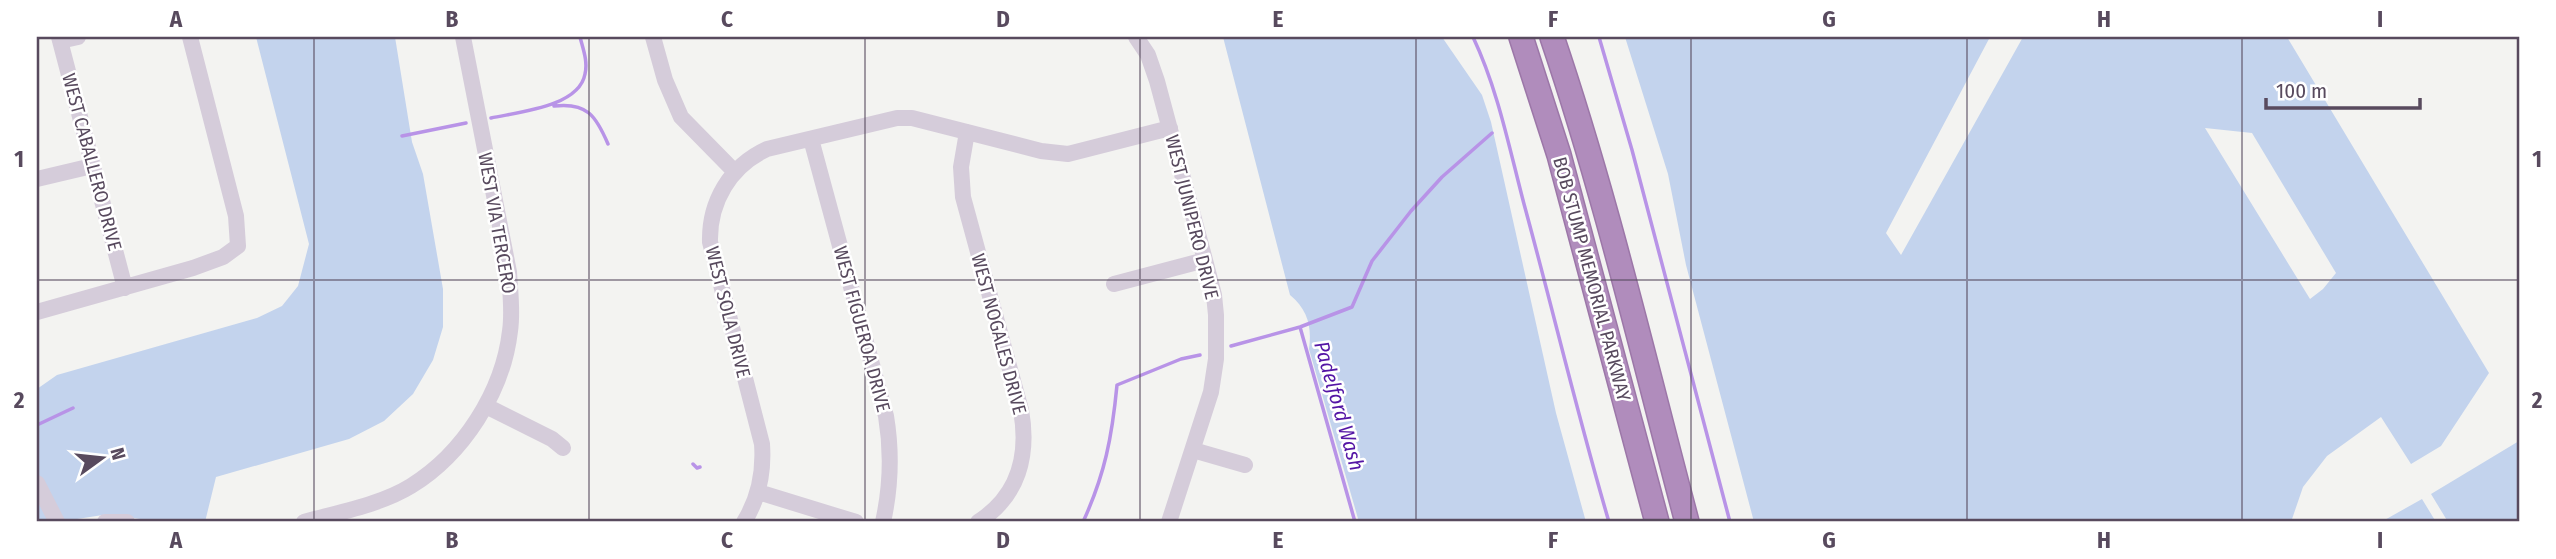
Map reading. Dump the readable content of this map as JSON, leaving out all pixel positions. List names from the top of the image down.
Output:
{
  "streets": {
    "highway": ["BOB STUMP MEMORIAL PARKWAY"],
    "street": [
      "WEST CABALLERO DRIVE",
      "WEST JUNIPERO DRIVE",
      "WEST VIA TERCERO",
      "WEST SOLA DRIVE",
      "WEST FIGUEROA DRIVE",
      "WEST NOGALES DRIVE"
    ]
  },
  "water": ["Padelford Wash"],
  "scale_bar": "100 m",
  "north": "right",
  "grid": {
    "columns": [
      "A",
      "B",
      "C",
      "D",
      "E",
      "F",
      "G",
      "H",
      "I"
    ],
    "rows": ["1", "2"]
  }
}
